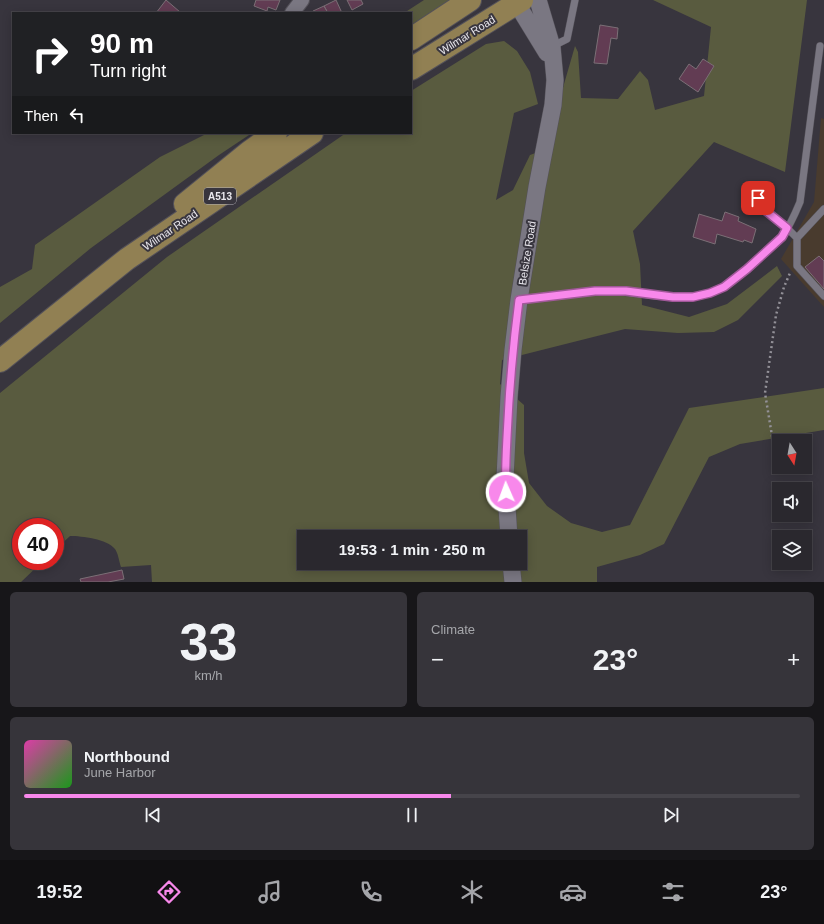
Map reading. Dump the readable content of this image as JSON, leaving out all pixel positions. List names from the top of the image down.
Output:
{
  "streets": {
    "main road": ["Wilmar Road", "A513"],
    "street": ["Belsize Road"]
  },
  "crossings": [
    ["Wilmar Road", "Belsize Road"]
  ],
  "north": "bottom",
  "page": {
    "turn": ["90 m", "Turn right"],
    "then": "Then",
    "limit": "40",
    "trip": "19:53 · 1 min · 250 m",
    "tile": [
      ["33", "km/h"],
      "Climate"
    ],
    "heat": ["−", "23°", "+"],
    "song": ["Northbound", "June Harbor"],
    "tabs": ["19:52", "23°"]
  }
}
